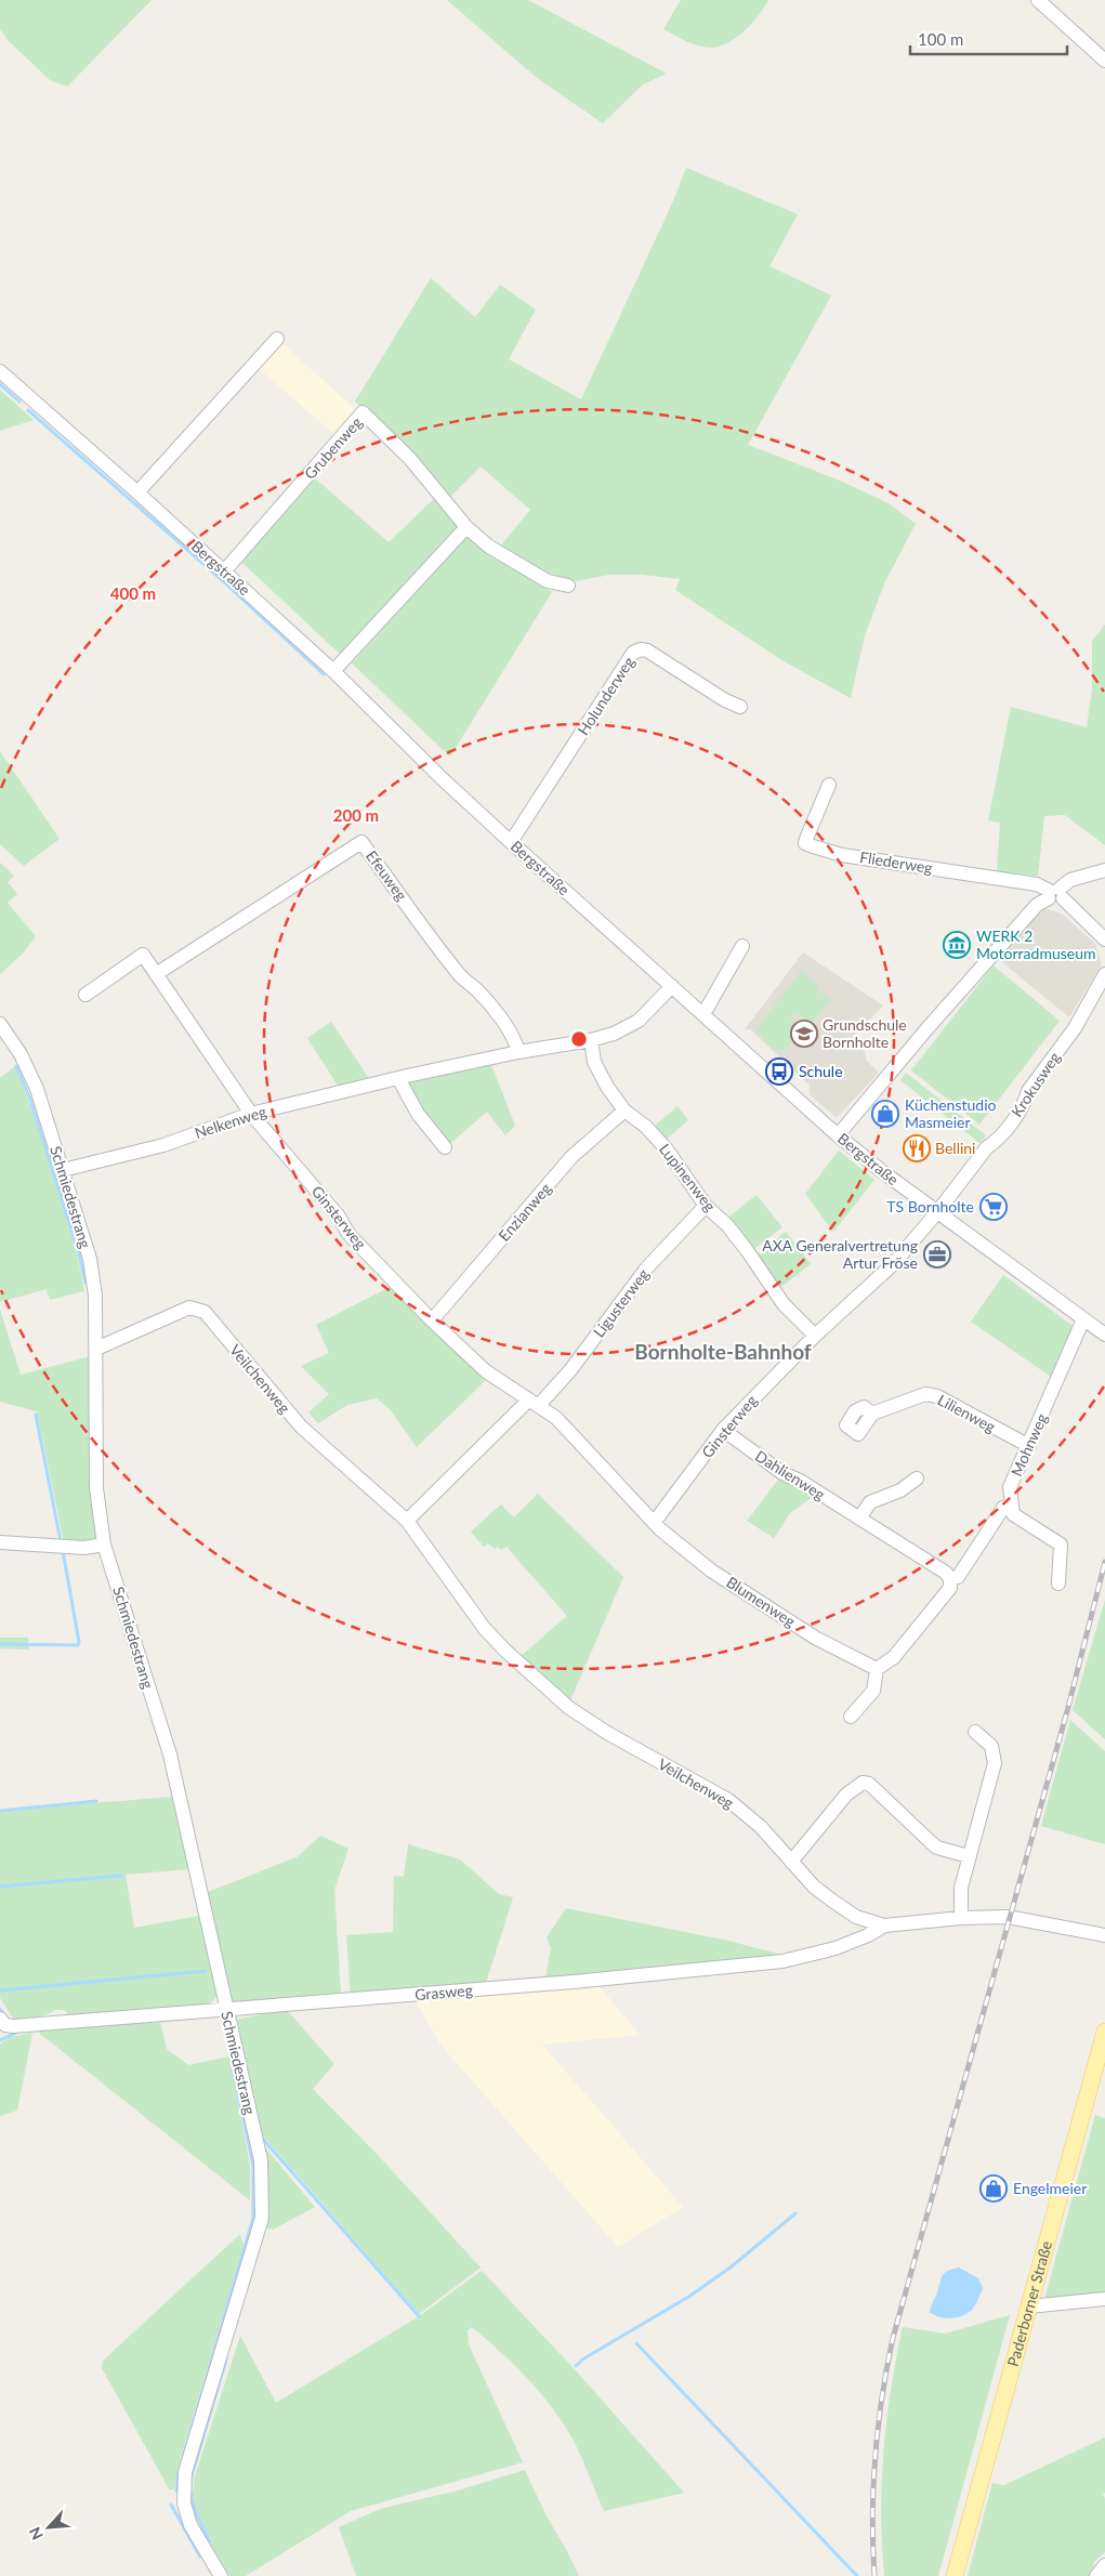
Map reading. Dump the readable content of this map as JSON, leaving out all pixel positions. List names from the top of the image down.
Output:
{
  "streets": {
    "main road": ["Paderborner Straße"],
    "street": [
      "Grubenweg",
      "Bergstraße",
      "Holunderweg",
      "Fliederweg",
      "Efeuweg",
      "Krokusweg",
      "Nelkenweg",
      "Lupinenweg",
      "Schmiedestrang",
      "Enzianweg",
      "Ginsterweg",
      "Ligusterweg",
      "Veilchenweg",
      "Lilienweg",
      "Mohnweg",
      "Dahlienweg",
      "Blumenweg",
      "Grasweg"
    ]
  },
  "crossings": [
    ["Grubenweg", "Bergstraße"],
    ["Bergstraße", "Holunderweg"],
    ["Bergstraße", "Krokusweg"],
    ["Bergstraße", "Nelkenweg"],
    ["Bergstraße", "Ginsterweg"],
    ["Bergstraße", "Mohnweg"],
    ["Efeuweg", "Nelkenweg"],
    ["Krokusweg", "Ginsterweg"],
    ["Nelkenweg", "Lupinenweg"],
    ["Nelkenweg", "Schmiedestrang"],
    ["Nelkenweg", "Ginsterweg"],
    ["Lupinenweg", "Enzianweg"],
    ["Lupinenweg", "Ginsterweg"],
    ["Lupinenweg", "Ligusterweg"],
    ["Schmiedestrang", "Veilchenweg"],
    ["Schmiedestrang", "Grasweg"],
    ["Enzianweg", "Ginsterweg"],
    ["Ginsterweg", "Ligusterweg"],
    ["Ginsterweg", "Dahlienweg"],
    ["Ginsterweg", "Blumenweg"],
    ["Veilchenweg", "Grasweg"],
    ["Lilienweg", "Mohnweg"]
  ],
  "districts": ["Bornholte-Bahnhof"],
  "places": {
    "museum": ["WERK 2 Motorradmuseum"],
    "school or university": ["Grundschule Bornholte"],
    "bus stop": ["Schule"],
    "shop": ["Küchenstudio Masmeier", "Engelmeier"],
    "restaurant": ["Bellini"],
    "supermarket": ["TS Bornholte"],
    "office": ["AXA Generalvertretung Artur Fröse"]
  },
  "scale_bar": "100 m",
  "north": "bottom left",
  "rings": ["400 m", "200 m"]
}
